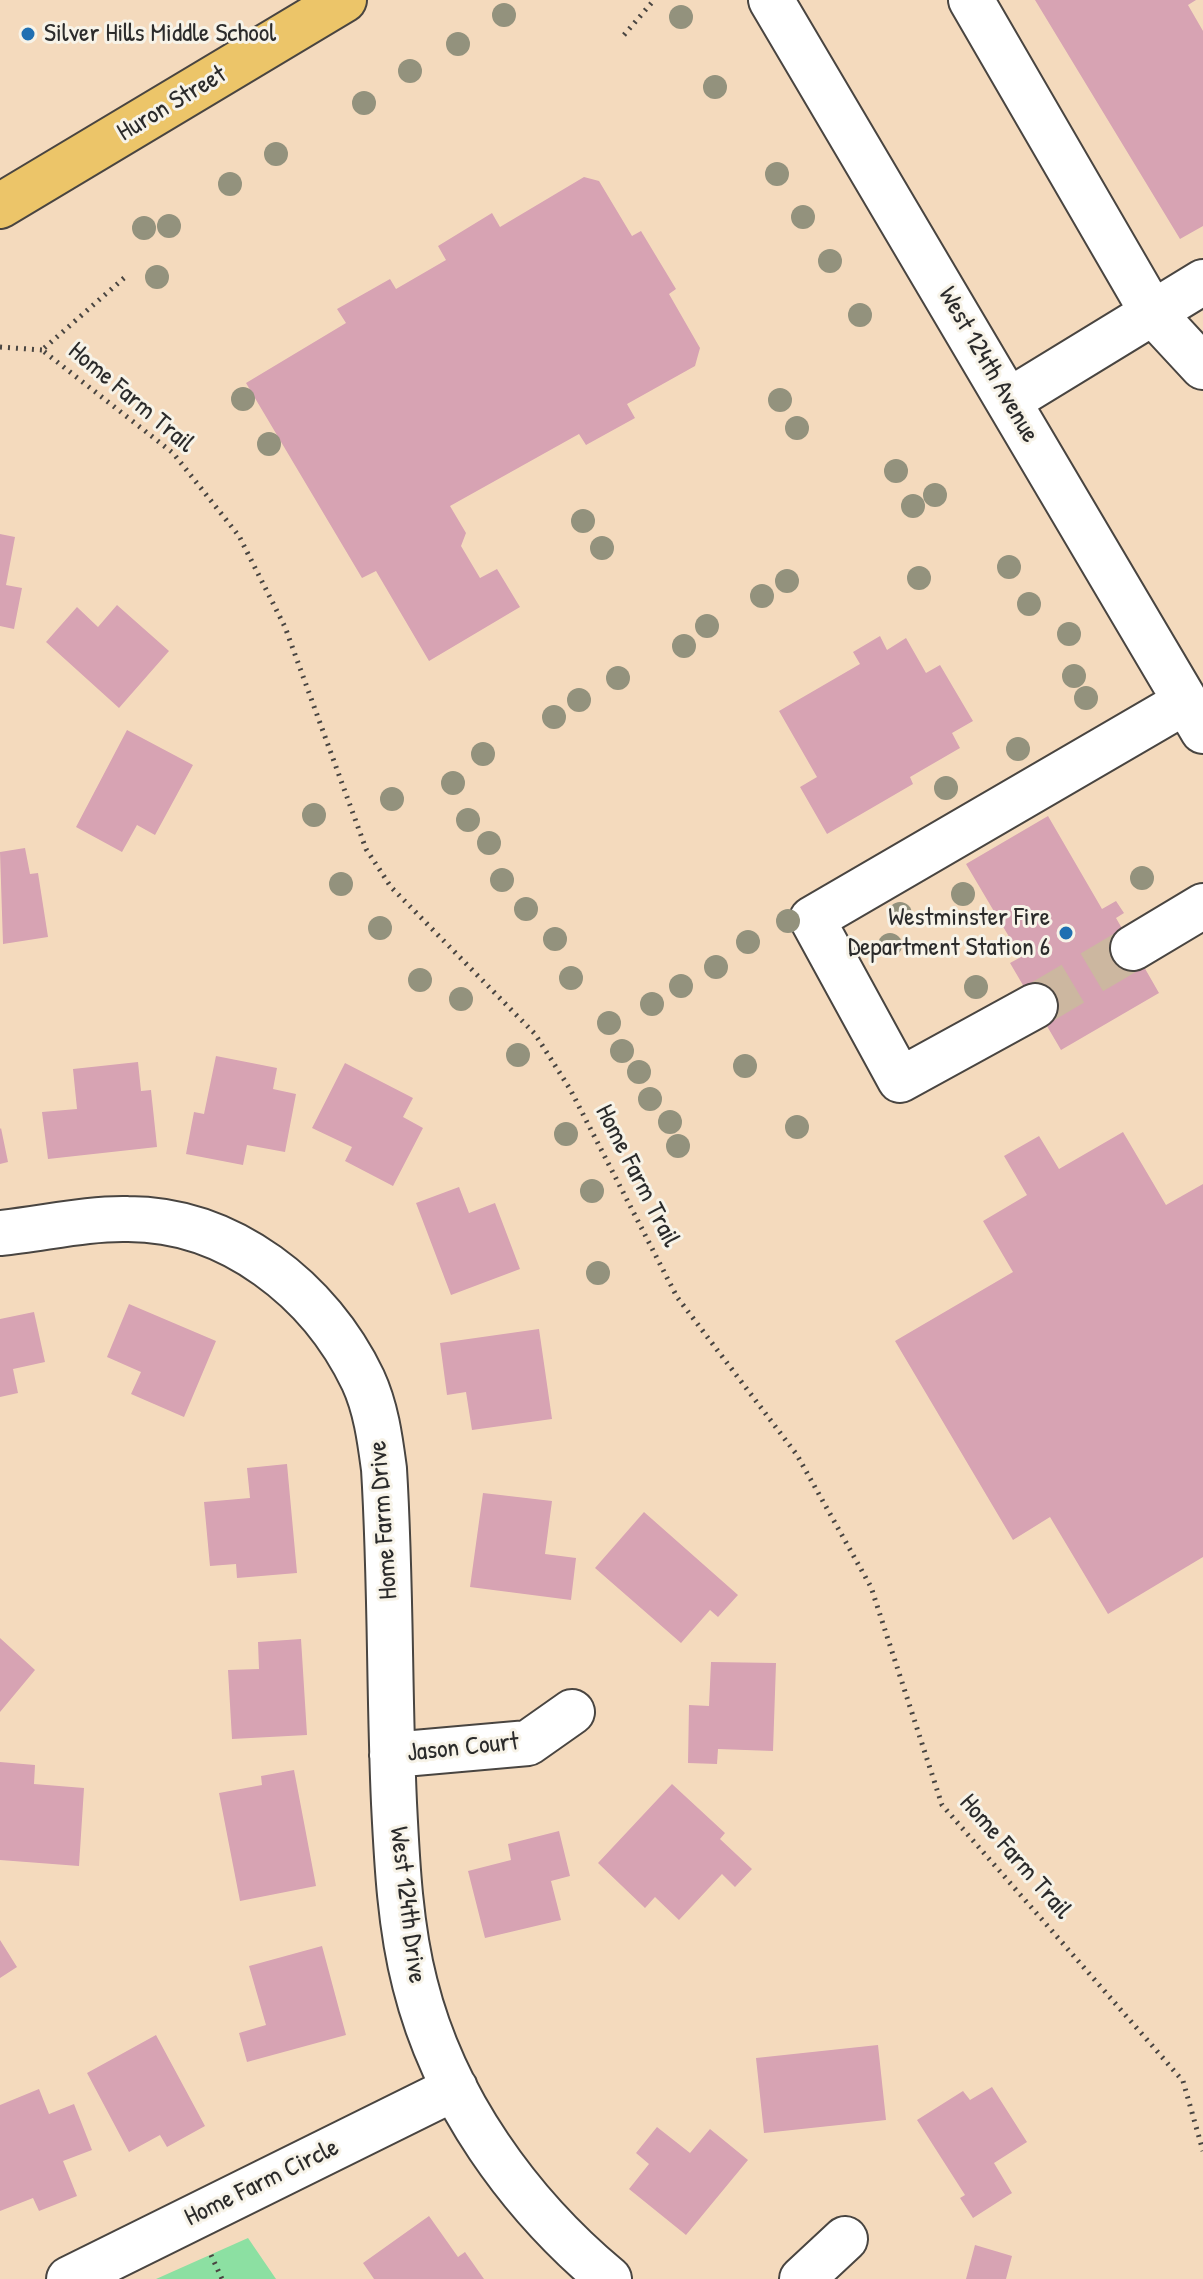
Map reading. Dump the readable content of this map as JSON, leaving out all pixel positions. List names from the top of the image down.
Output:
{
  "streets": {
    "main road": ["Huron Street"],
    "street": [
      "West 124th Avenue",
      "Home Farm Drive",
      "Jason Court",
      "West 124th Drive",
      "Home Farm Circle"
    ],
    "path": ["Home Farm Trail"]
  },
  "crossings": [
    ["Home Farm Drive", "Jason Court"],
    ["Home Farm Drive", "West 124th Drive"],
    ["Jason Court", "West 124th Drive"],
    ["West 124th Drive", "Home Farm Circle"]
  ],
  "places": ["Silver Hills Middle School", "Westminster Fire Department Station 6"]
}
